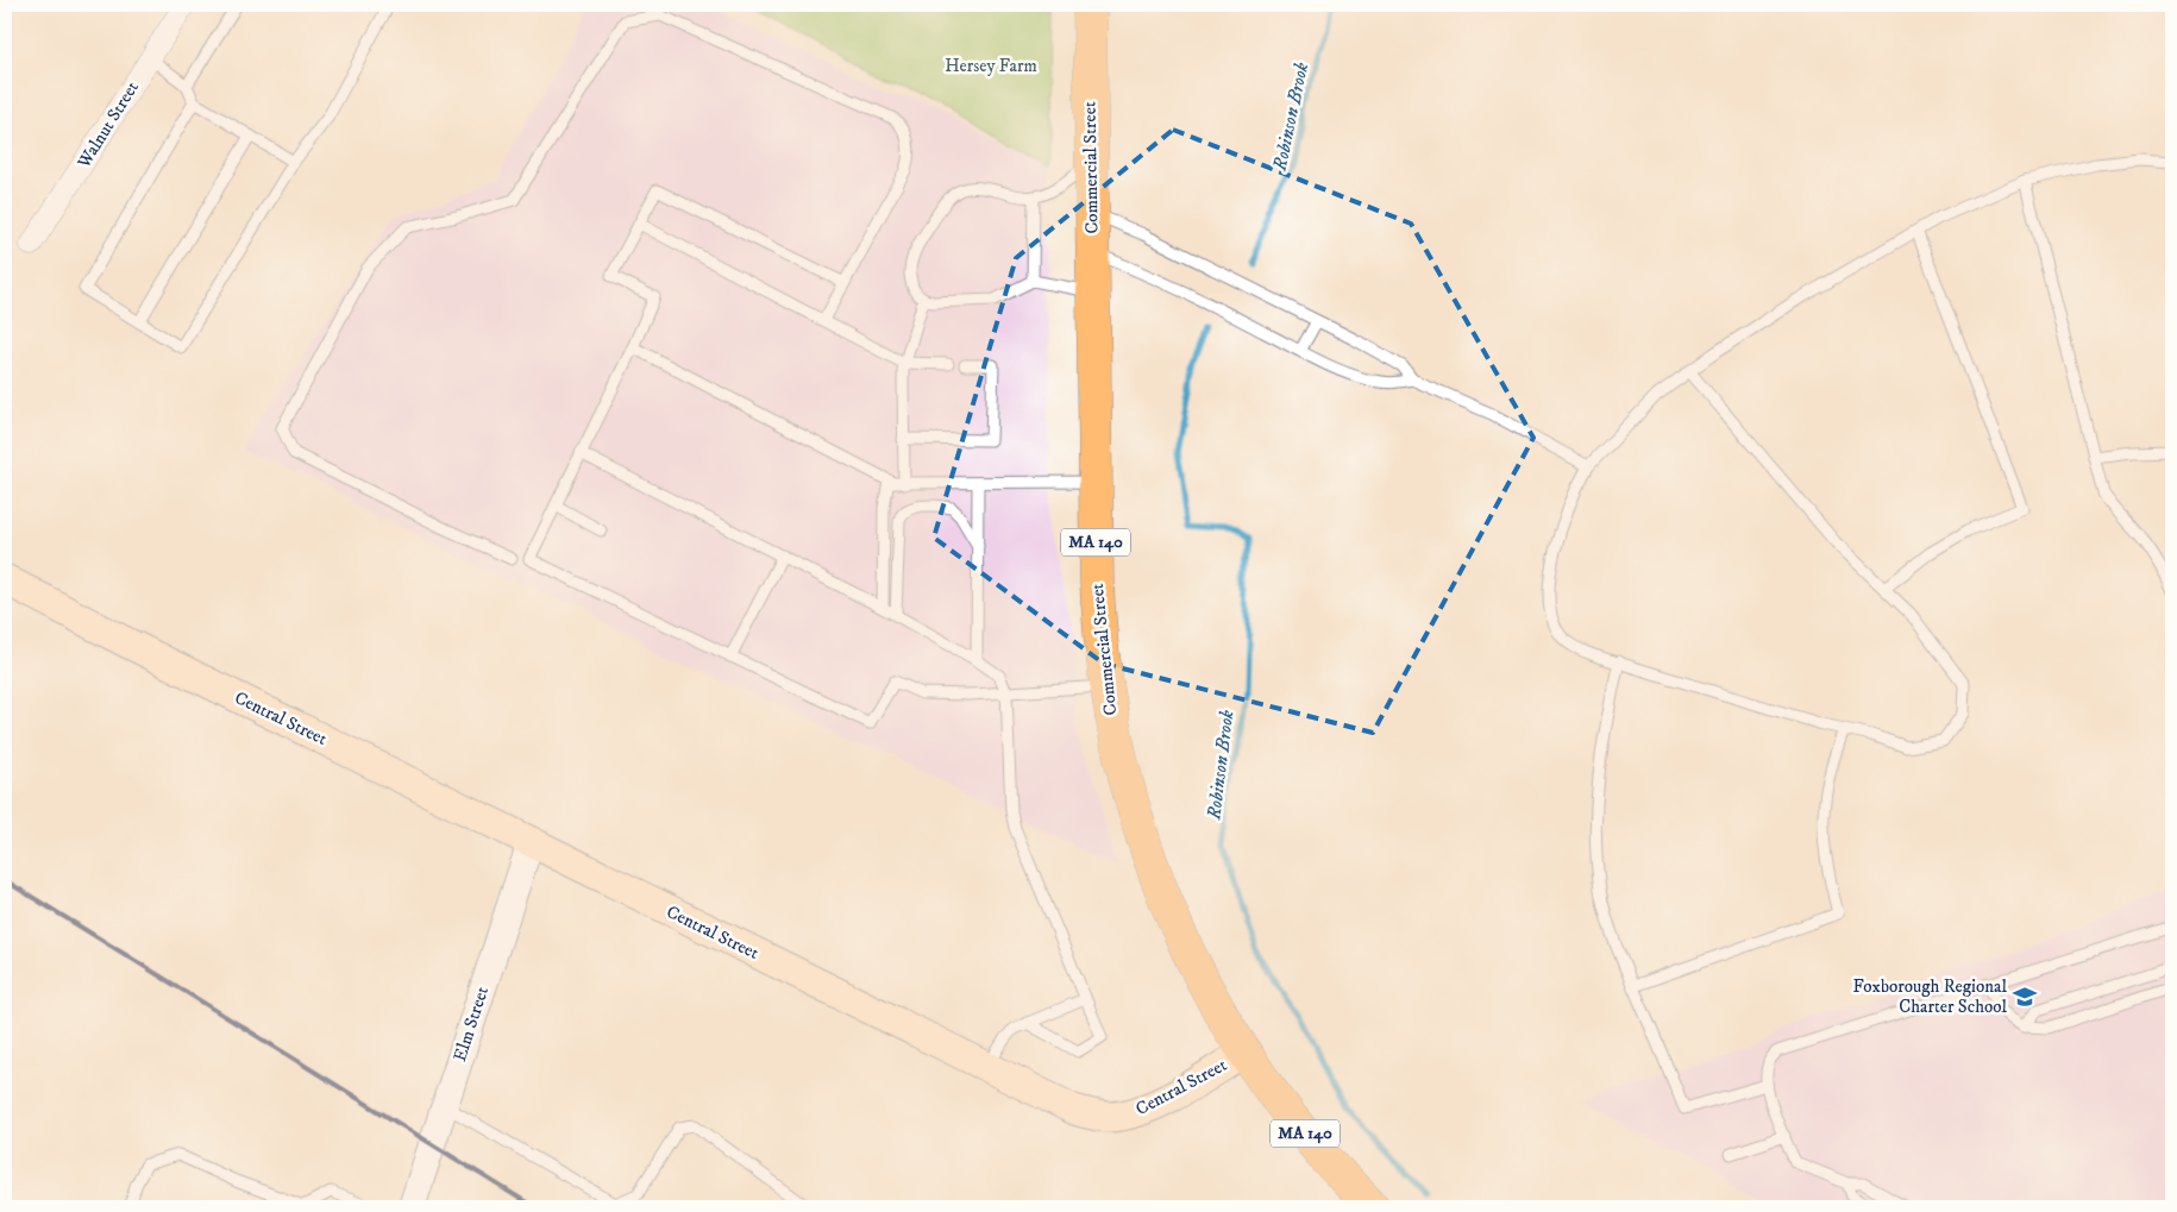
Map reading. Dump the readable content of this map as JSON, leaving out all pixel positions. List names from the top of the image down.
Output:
{
  "streets": {
    "main road": ["Commercial Street", "MA 140", "Central Street"],
    "street": ["Walnut Street", "Elm Street"]
  },
  "crossings": [
    ["Commercial Street", "Central Street"],
    ["Central Street", "Elm Street"]
  ],
  "water": ["Robinson Brook"],
  "parks": ["Hersey Farm"],
  "places": {
    "school or university": ["Foxborough Regional Charter School"]
  }
}
